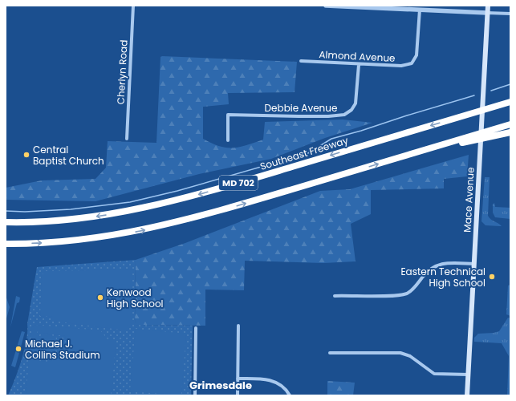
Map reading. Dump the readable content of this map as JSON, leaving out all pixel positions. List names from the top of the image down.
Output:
{
  "streets": {
    "highway": ["Southeast Freeway", "MD 702"],
    "main road": ["Mace Avenue"],
    "street": ["Almond Avenue", "Cherlyn Road", "Debbie Avenue"]
  },
  "crossings": [
    ["Almond Avenue", "Debbie Avenue"]
  ],
  "districts": ["Grimesdale"],
  "places": [
    "Central Baptist Church",
    "Eastern Technical High School",
    "Kenwood High School",
    "Michael J. Collins Stadium"
  ]
}
